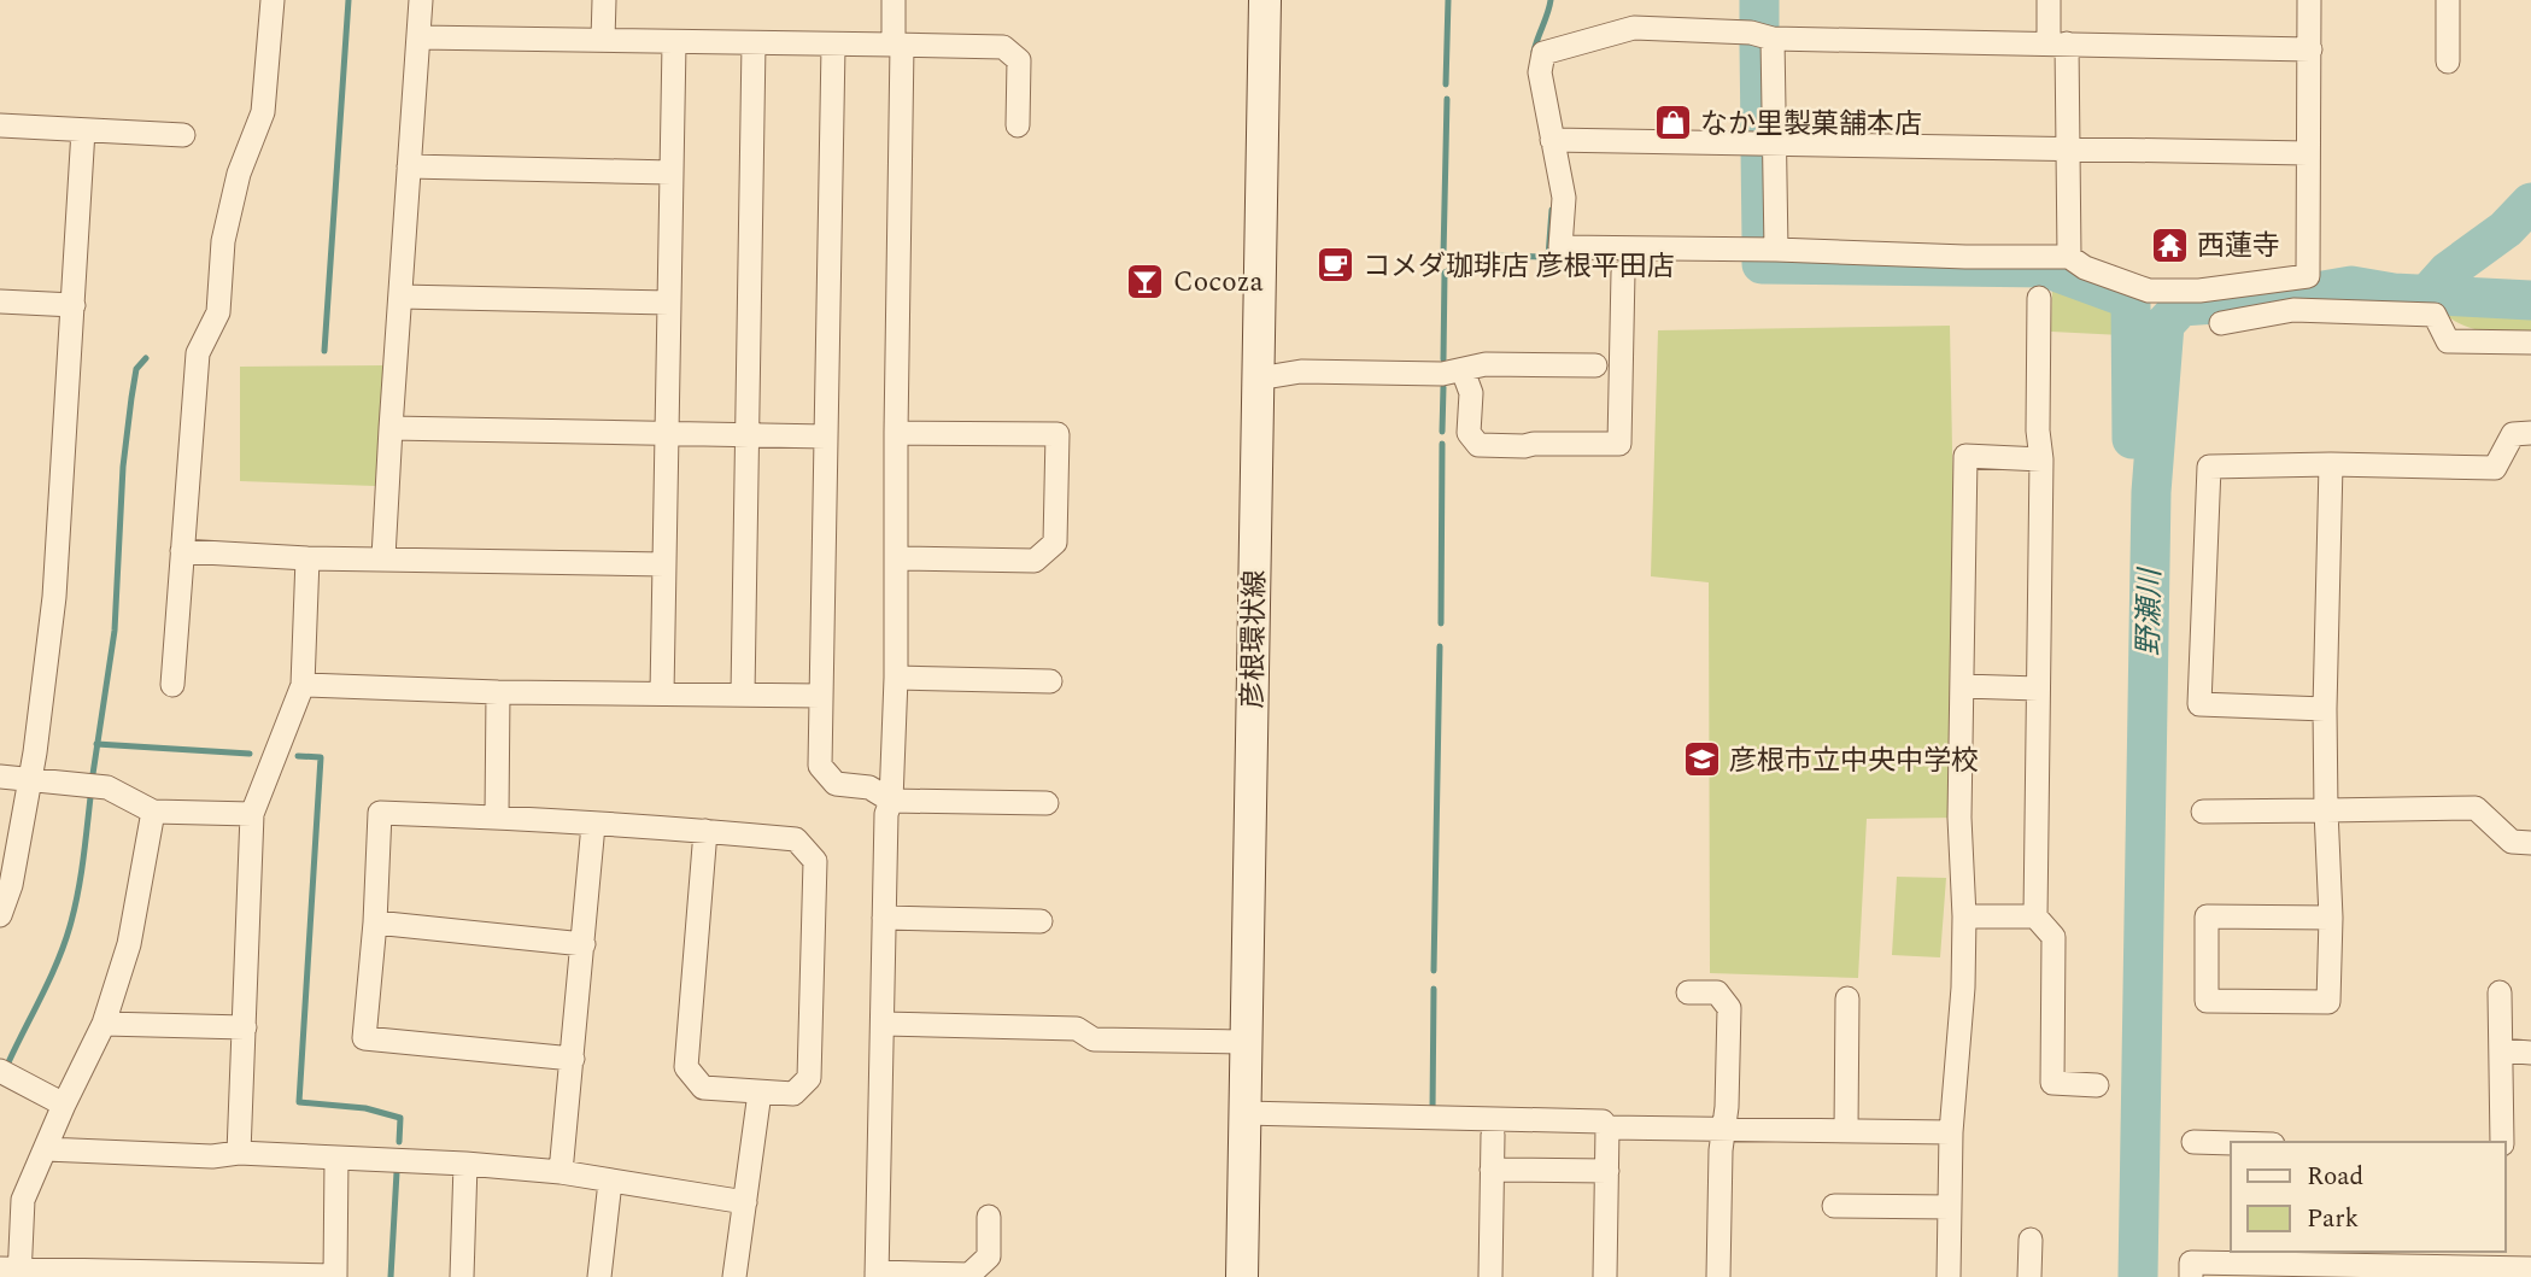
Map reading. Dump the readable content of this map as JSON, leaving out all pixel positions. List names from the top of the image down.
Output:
{
  "streets": {
    "main road": ["彦根環状線"]
  },
  "water": ["野瀬川"],
  "places": {
    "shop": ["なか里製菓舗本店"],
    "temple": ["西蓮寺"],
    "cafe": ["コメダ珈琲店 彦根平田店"],
    "bar": ["Cocoza"],
    "school or university": ["彦根市立中央中学校"]
  },
  "legend": ["Road", "Park"]
}
